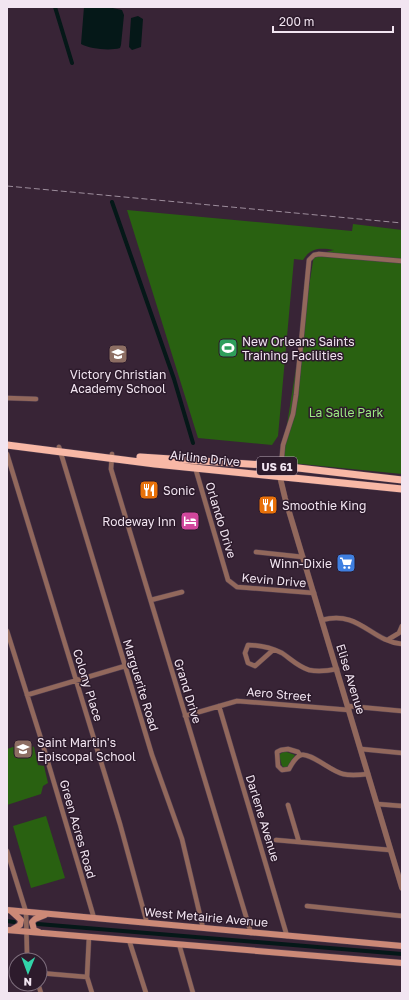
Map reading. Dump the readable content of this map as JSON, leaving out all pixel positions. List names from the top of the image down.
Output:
{
  "streets": {
    "highway": ["Airline Drive", "US 61"],
    "main road": ["West Metairie Avenue"],
    "street": [
      "Orlando Drive",
      "Kevin Drive",
      "Elise Avenue",
      "Colony Place",
      "Marguerite Road",
      "Grand Drive",
      "Aero Street",
      "Darlene Avenue",
      "Green Acres Road"
    ]
  },
  "crossings": [
    ["Airline Drive", "Orlando Drive"],
    ["Airline Drive", "Elise Avenue"],
    ["Airline Drive", "Marguerite Road"],
    ["Airline Drive", "Grand Drive"],
    ["Orlando Drive", "Kevin Drive"],
    ["Kevin Drive", "Elise Avenue"],
    ["Elise Avenue", "Aero Street"],
    ["Colony Place", "West Metairie Avenue"],
    ["Marguerite Road", "West Metairie Avenue"],
    ["Grand Drive", "Aero Street"],
    ["Grand Drive", "West Metairie Avenue"],
    ["Aero Street", "Darlene Avenue"],
    ["Darlene Avenue", "West Metairie Avenue"],
    ["Green Acres Road", "West Metairie Avenue"]
  ],
  "parks": ["La Salle Park"],
  "places": {
    "sports": ["New Orleans Saints Training Facilities"],
    "school or university": ["Victory Christian Academy School", "Saint Martin's Episcopal School"],
    "restaurant": ["Sonic", "Smoothie King"],
    "hotel": ["Rodeway Inn"],
    "supermarket": ["Winn-Dixie"]
  },
  "scale_bar": "200 m",
  "north": "bottom"
}
